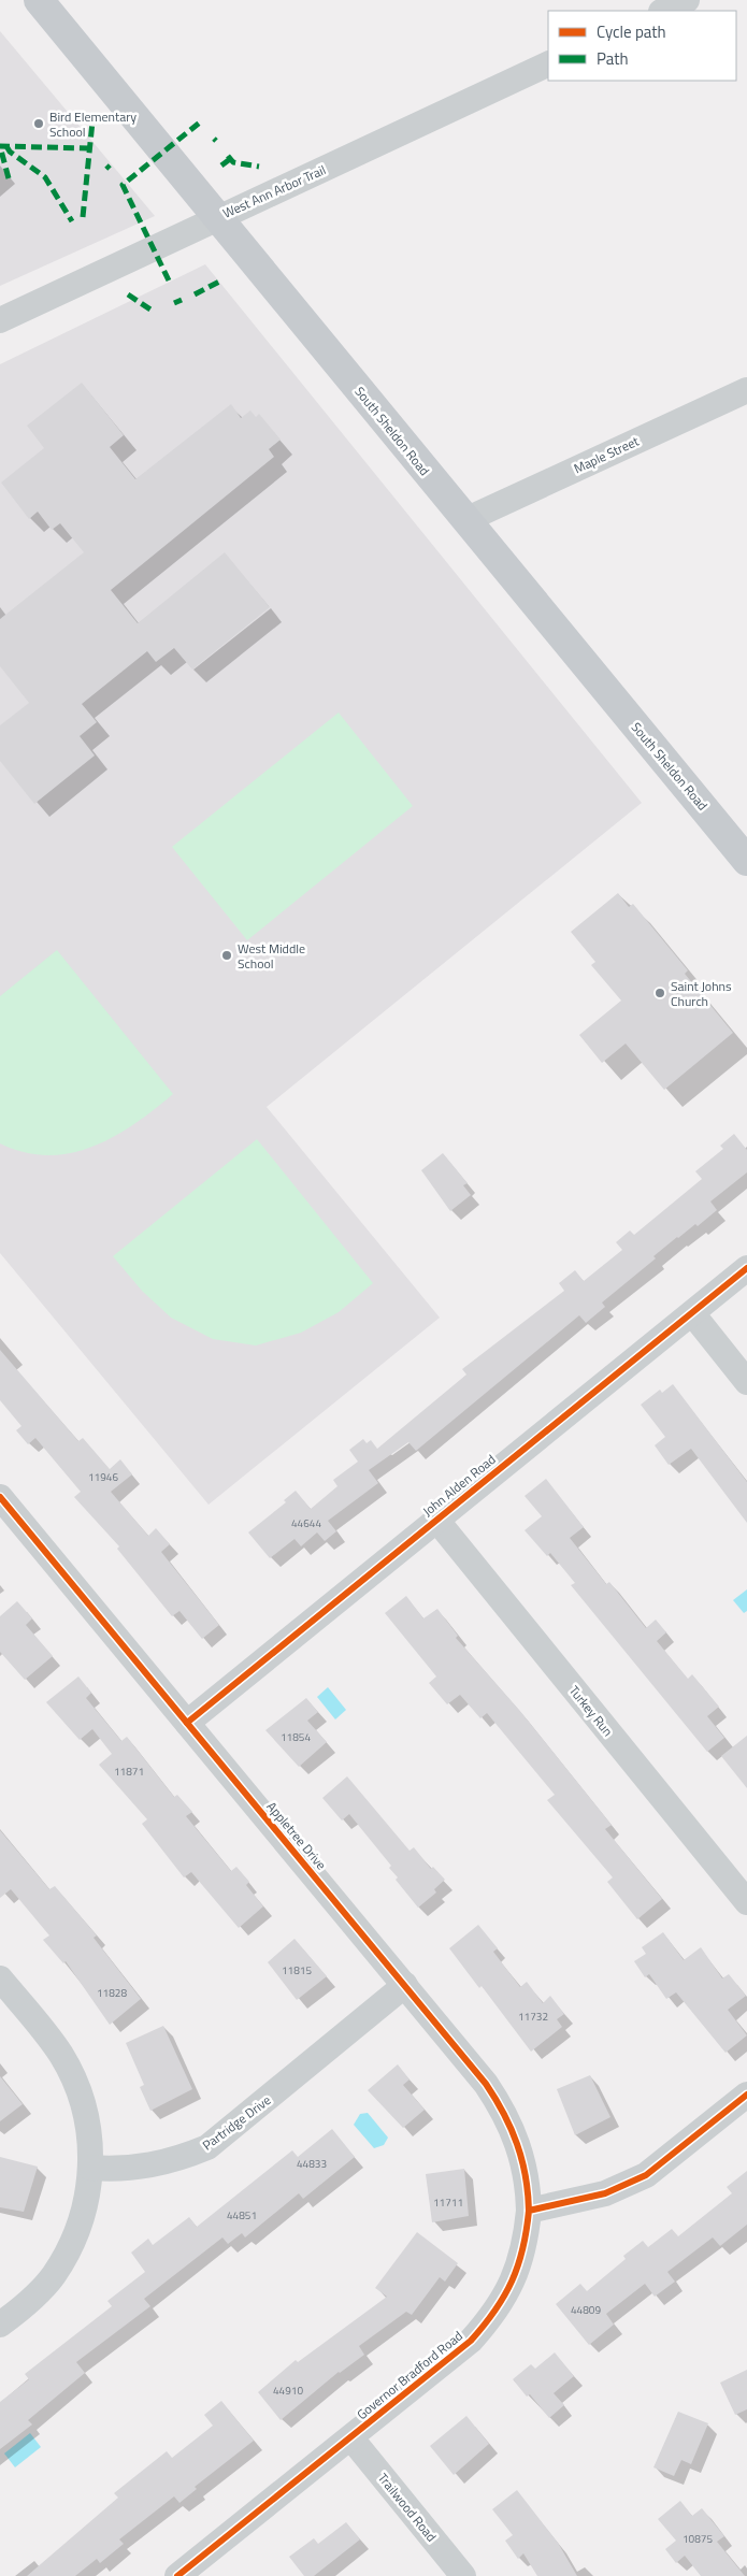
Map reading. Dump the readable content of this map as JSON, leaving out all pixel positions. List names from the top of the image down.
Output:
{
  "streets": {
    "main road": ["South Sheldon Road"],
    "street": [
      "West Ann Arbor Trail",
      "Maple Street",
      "John Alden Road",
      "Turkey Run",
      "Appletree Drive",
      "Partridge Drive",
      "Governor Bradford Road",
      "Trailwood Road"
    ]
  },
  "crossings": [
    ["West Ann Arbor Trail", "South Sheldon Road"],
    ["South Sheldon Road", "Maple Street"],
    ["John Alden Road", "Turkey Run"],
    ["John Alden Road", "Appletree Drive"],
    ["Appletree Drive", "Partridge Drive"],
    ["Appletree Drive", "Governor Bradford Road"],
    ["Governor Bradford Road", "Trailwood Road"]
  ],
  "places": ["Bird Elementary School", "West Middle School", "Saint Johns Church"],
  "house_numbers": [
    "11946",
    "44644",
    "11854",
    "11871",
    "11815",
    "11828",
    "11732",
    "44833",
    "11711",
    "44851",
    "44809",
    "44910",
    "10875"
  ],
  "legend": ["Cycle path", "Path"]
}
